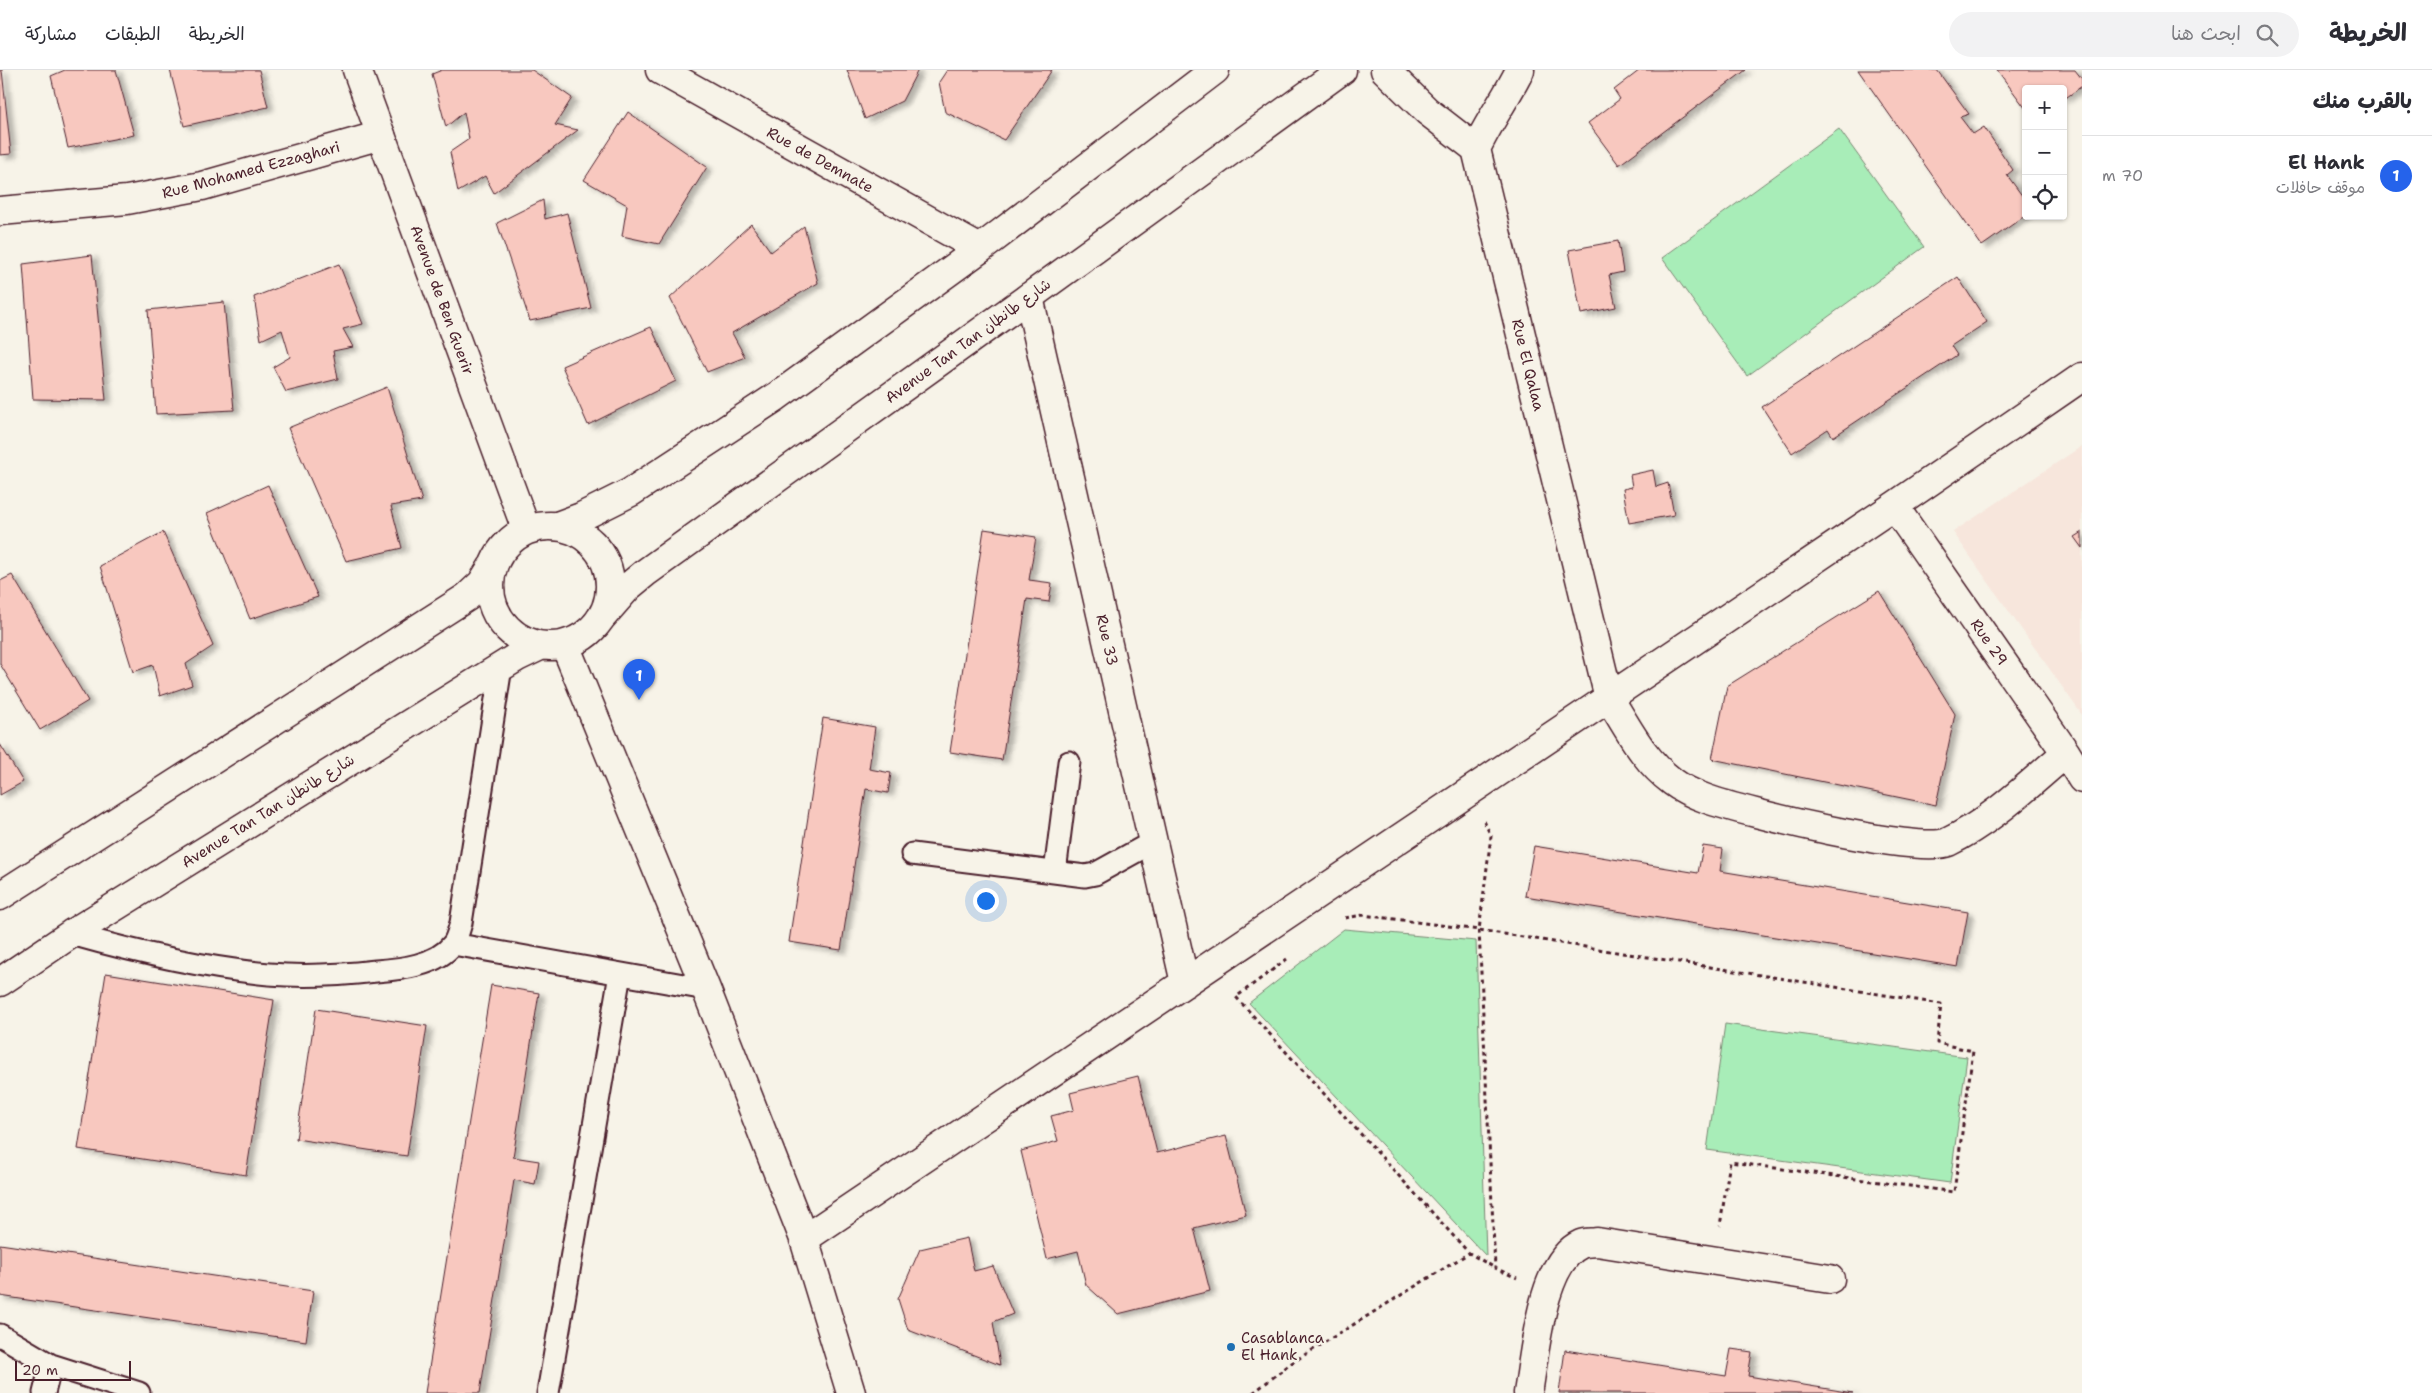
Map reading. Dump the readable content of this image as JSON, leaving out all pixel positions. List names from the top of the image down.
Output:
{
  "streets": {
    "street": [
      "Rue de Demnate",
      "Rue Mohamed Ezzaghari",
      "Avenue de Ben Guerir",
      "Avenue Tan Tan شارع طانطان",
      "Rue El Qalaa",
      "Rue 33",
      "Rue 29"
    ]
  },
  "crossings": [
    ["Rue Mohamed Ezzaghari", "Avenue de Ben Guerir"],
    ["Avenue de Ben Guerir", "Avenue Tan Tan شارع طانطان"],
    ["Avenue Tan Tan شارع طانطان", "Rue 33"],
    ["Rue El Qalaa", "Rue 29"]
  ],
  "places": ["Casablanca El Hank"],
  "scale_bar": "20 m",
  "page": {
    "header": "الخريطة",
    "search": "ابحث هنا",
    "nav": ["الخريطة", "الطبقات", "مشاركة"],
    "heading": "بالقرب منك",
    "map_buttons": ["+", "−"],
    "list": [
      {
        "mark": "1",
        "name": "El Hank",
        "note": "موقف حافلات",
        "value": "70 m"
      }
    ],
    "pins": "1",
    "scale": "20 m"
  }
}
